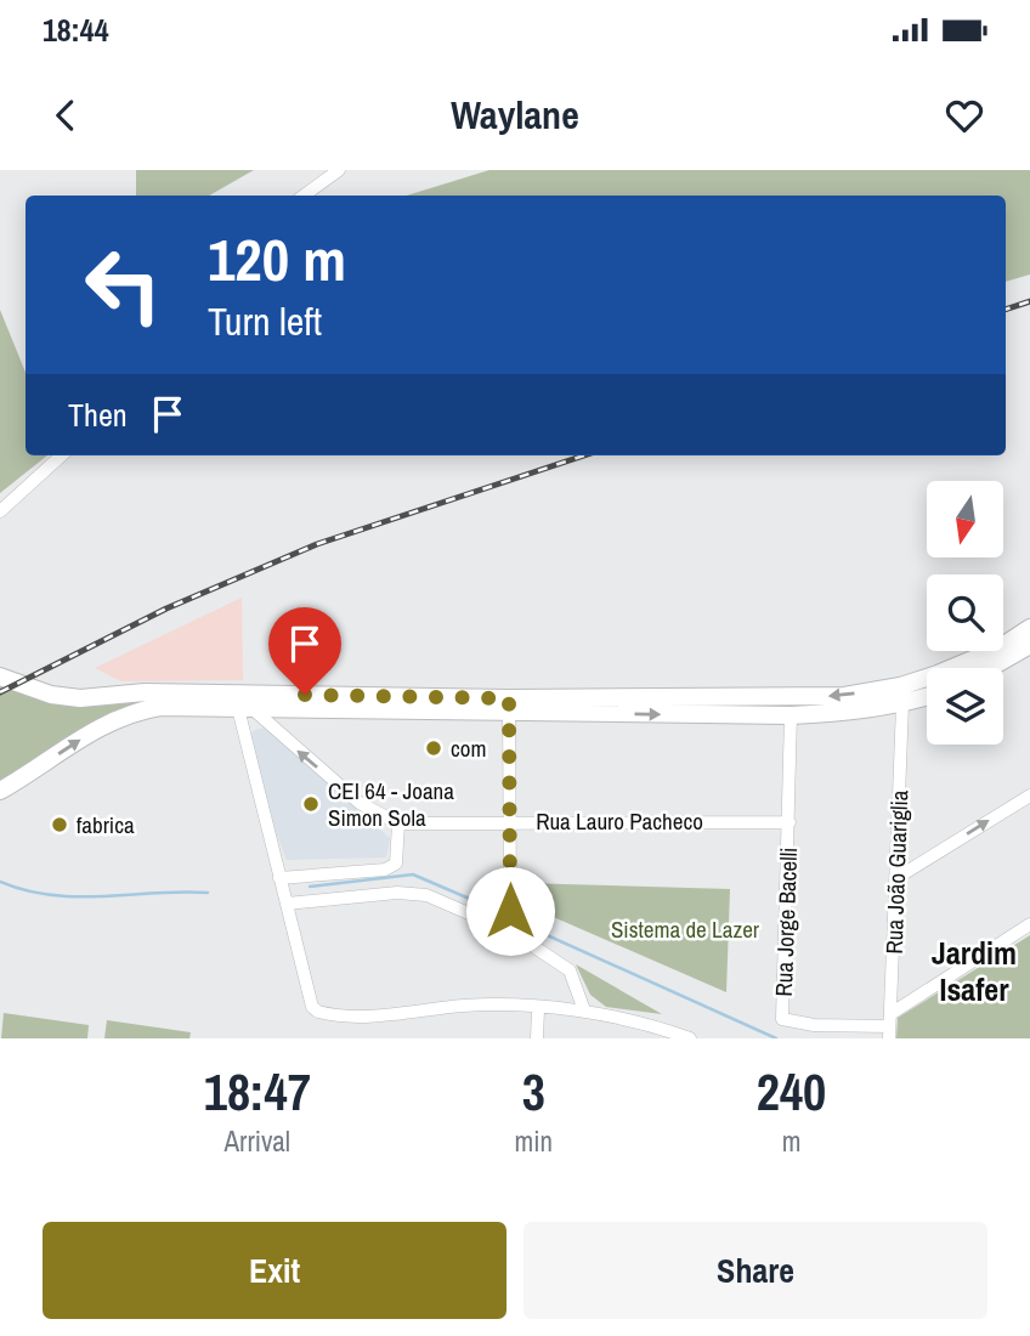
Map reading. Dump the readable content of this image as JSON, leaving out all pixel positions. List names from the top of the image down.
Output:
{
  "streets": {
    "street": ["Rua Lauro Pacheco", "Rua João Guariglia", "Rua Jorge Bacelli"]
  },
  "crossings": [
    ["Rua Lauro Pacheco", "Rua Jorge Bacelli"],
    ["Rua João Guariglia", "Rua Jorge Bacelli"]
  ],
  "districts": ["Jardim Isafer"],
  "parks": ["Sistema de Lazer"],
  "places": ["com", "CEI 64 - Joana Simon Sola", "fabrica"],
  "north": "bottom",
  "page": {
    "status": "18:44",
    "header": "Waylane",
    "turn": ["120 m", "Turn left"],
    "then": "Then",
    "eta": [
      "18:47",
      "Arrival",
      "3",
      "min",
      "240",
      "m"
    ],
    "buttons": ["Exit", "Share"]
  }
}
